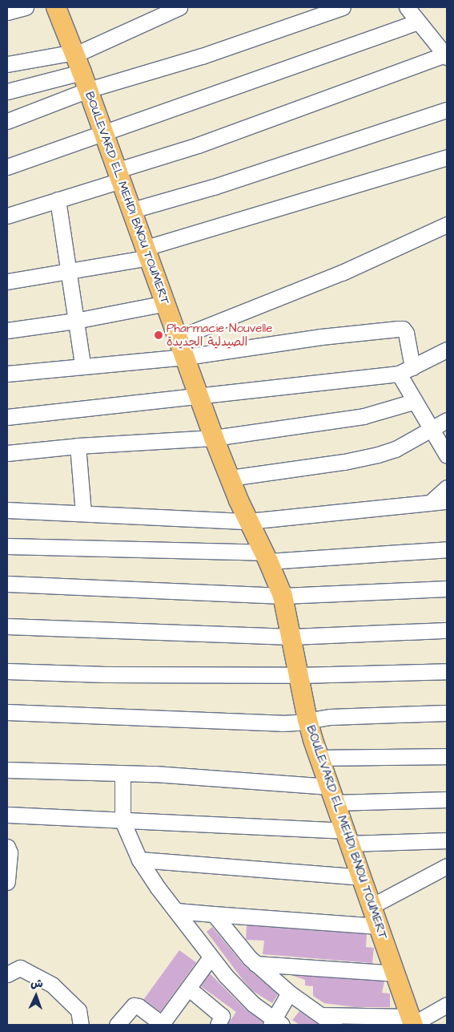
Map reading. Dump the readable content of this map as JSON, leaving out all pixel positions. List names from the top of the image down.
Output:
{
  "streets": {
    "main road": ["BOULEVARD EL MEHDI BNOU TOUMERT"]
  },
  "places": ["Pharmacie Nouvelle الصيدلية الجديدة"],
  "north": "top"
}
